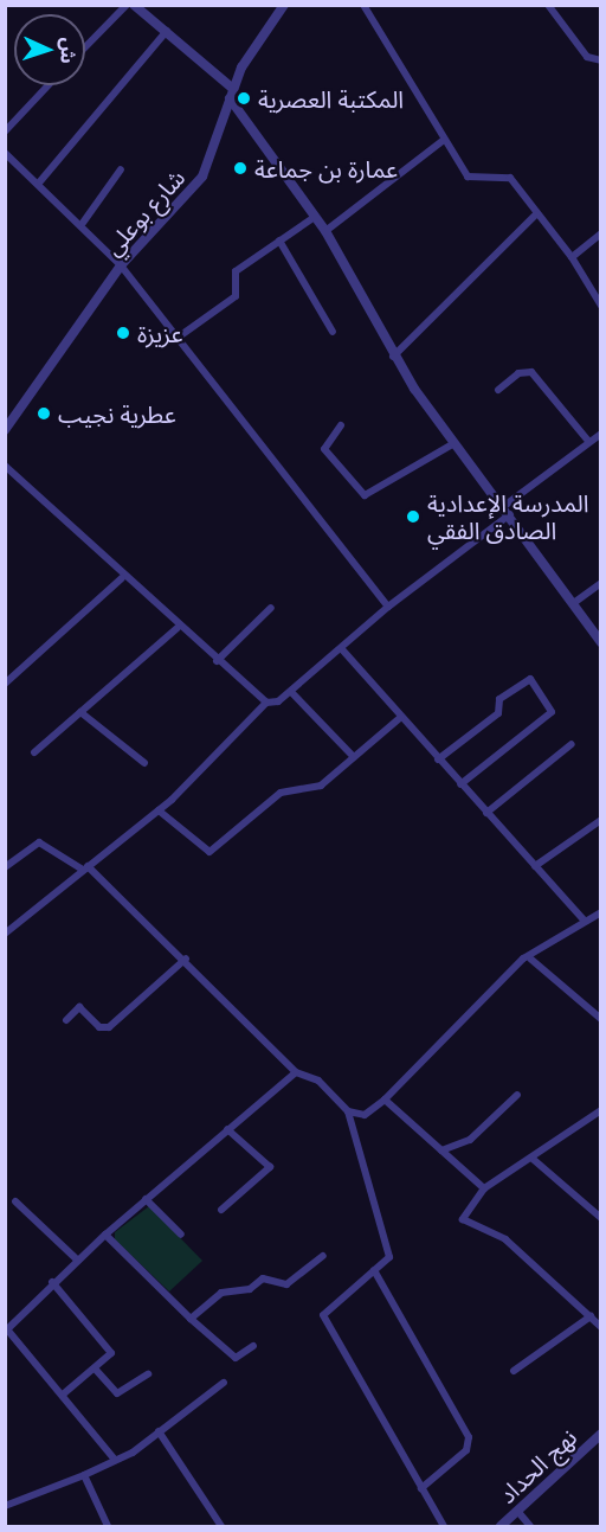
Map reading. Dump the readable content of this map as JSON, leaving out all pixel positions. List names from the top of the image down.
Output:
{
  "streets": {
    "street": ["شارع بوعلي", "نهج الحداد"]
  },
  "places": [
    "المكتبة العصرية",
    "عمارة بن جماعة",
    "عزيزة",
    "عطرية نجيب",
    "المدرسة الإعدادية الصادق الفقي"
  ],
  "north": "right"
}
